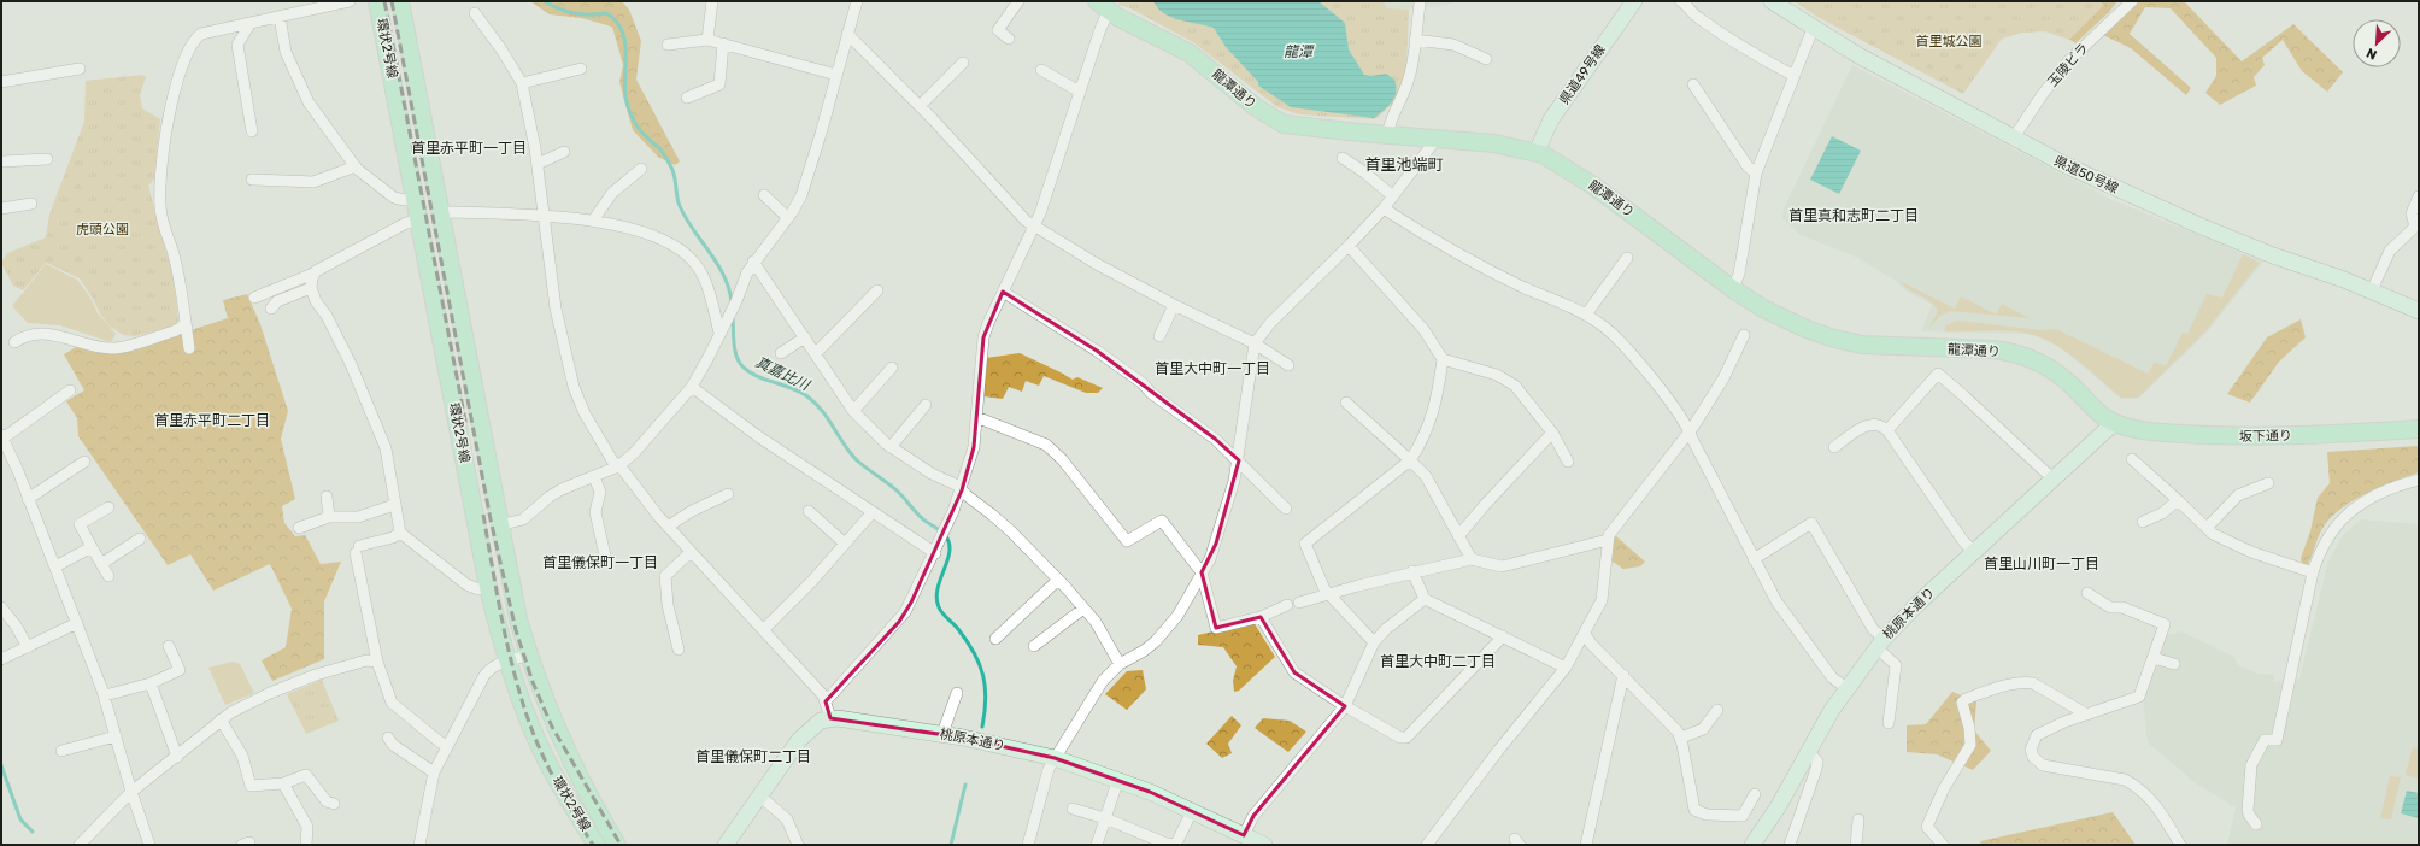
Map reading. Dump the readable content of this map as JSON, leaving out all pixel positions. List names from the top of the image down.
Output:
{
  "streets": {
    "main road": [
      "環状2号線",
      "県道49号線",
      "龍潭通り",
      "県道50号線",
      "坂下通り",
      "桃原本通り"
    ],
    "street": ["玉陵ビラ"]
  },
  "crossings": [
    ["玉陵ビラ", "県道50号線"],
    ["県道49号線", "龍潭通り"],
    ["龍潭通り", "坂下通り"],
    ["龍潭通り", "桃原本通り"],
    ["坂下通り", "桃原本通り"]
  ],
  "districts": [
    "首里赤平町一丁目",
    "首里池端町",
    "首里真和志町二丁目",
    "首里大中町一丁目",
    "首里赤平町二丁目",
    "首里儀保町一丁目",
    "首里山川町一丁目",
    "首里大中町二丁目",
    "首里儀保町二丁目"
  ],
  "water": ["龍潭", "真嘉比川"],
  "parks": ["首里城公園", "虎頭公園"],
  "north": "bottom left"
}
